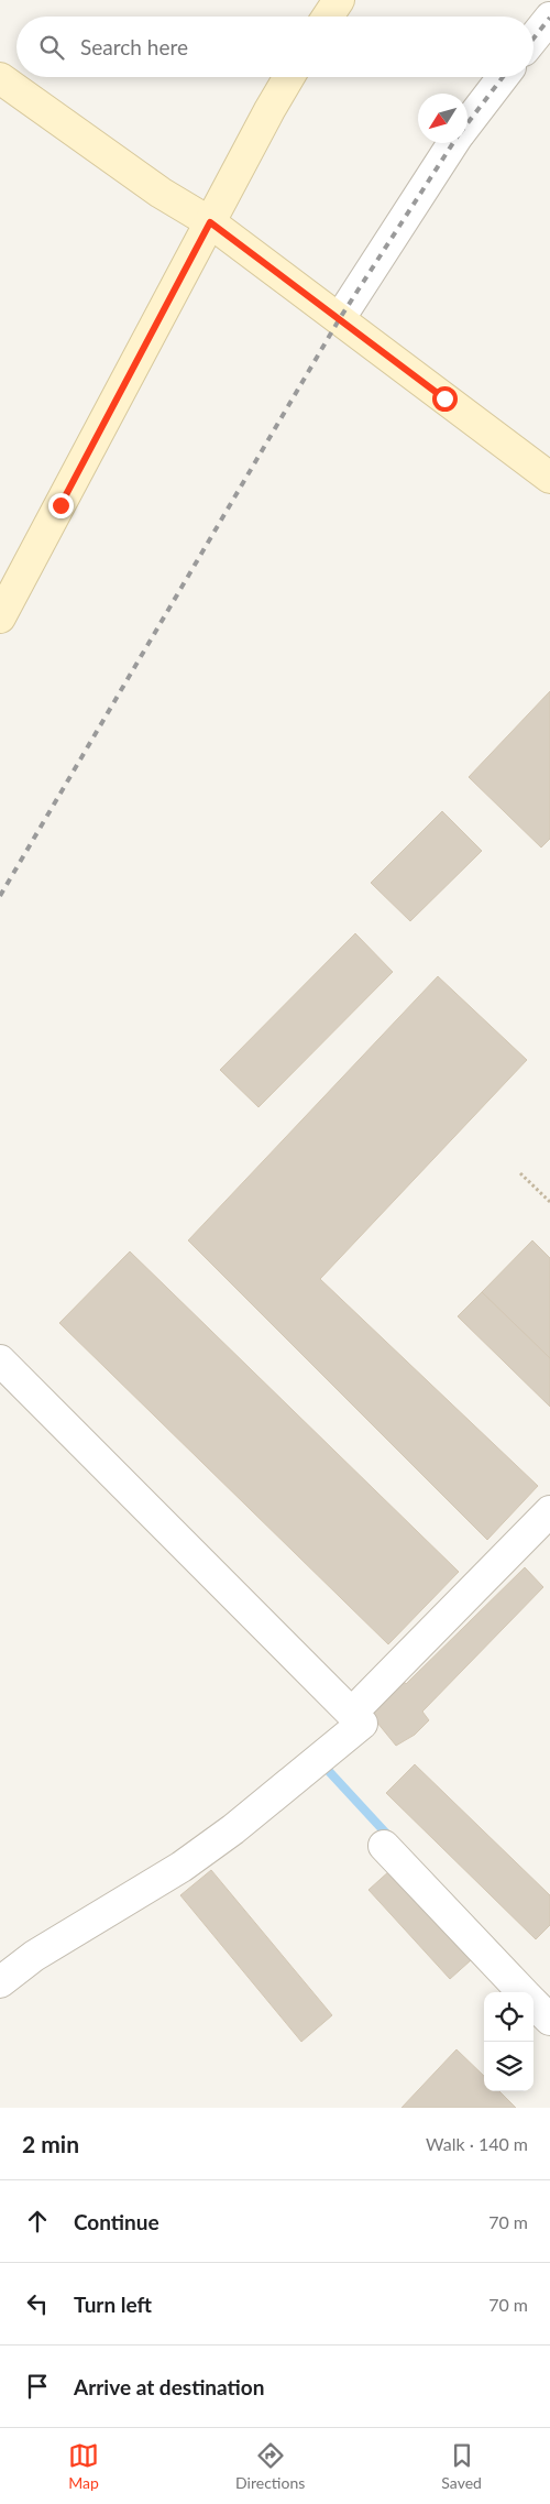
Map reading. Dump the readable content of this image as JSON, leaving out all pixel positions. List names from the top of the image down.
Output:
{
  "north": "bottom left",
  "page": {
    "search": "Search here",
    "heading": ["2 min", "Walk · 140 m"],
    "list": [
      ["Continue", "70 m"],
      ["Turn left", "70 m"],
      "Arrive at destination"
    ],
    "nav": ["Map", "Directions", "Saved"]
  }
}
